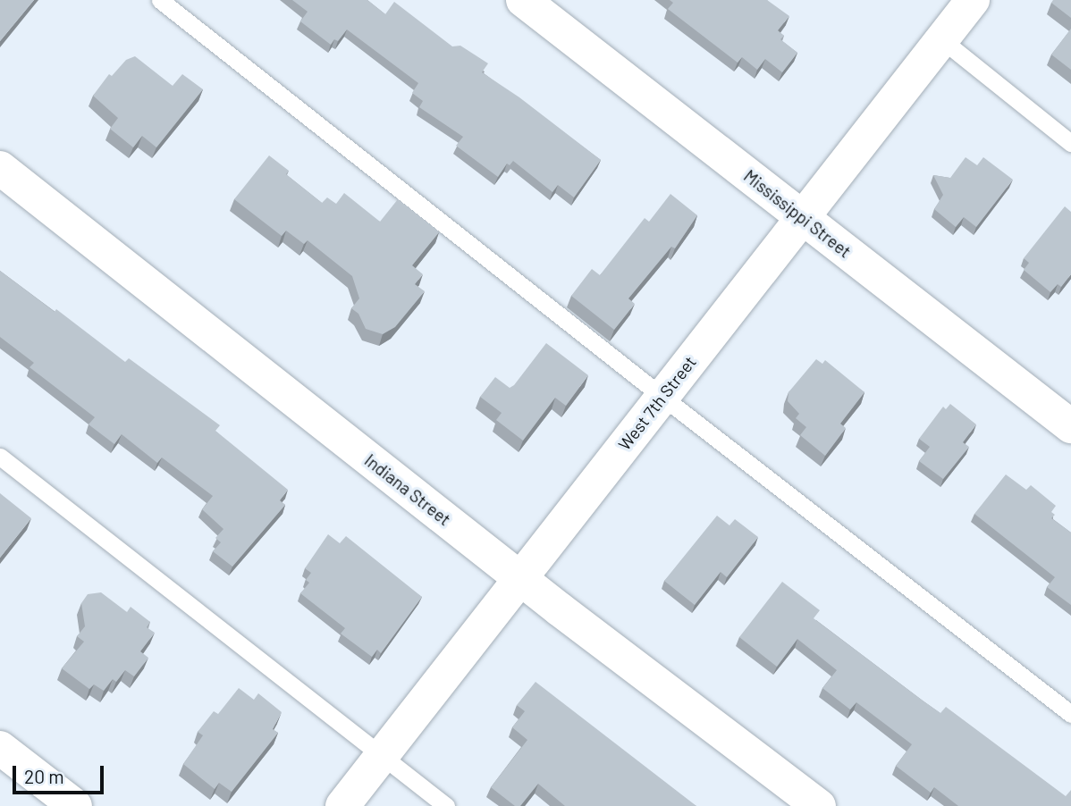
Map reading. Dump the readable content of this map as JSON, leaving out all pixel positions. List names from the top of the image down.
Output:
{
  "streets": {
    "street": ["Mississippi Street", "West 7th Street", "Indiana Street"]
  },
  "crossings": [
    ["Mississippi Street", "West 7th Street"],
    ["West 7th Street", "Indiana Street"]
  ],
  "scale_bar": "20 m"
}
